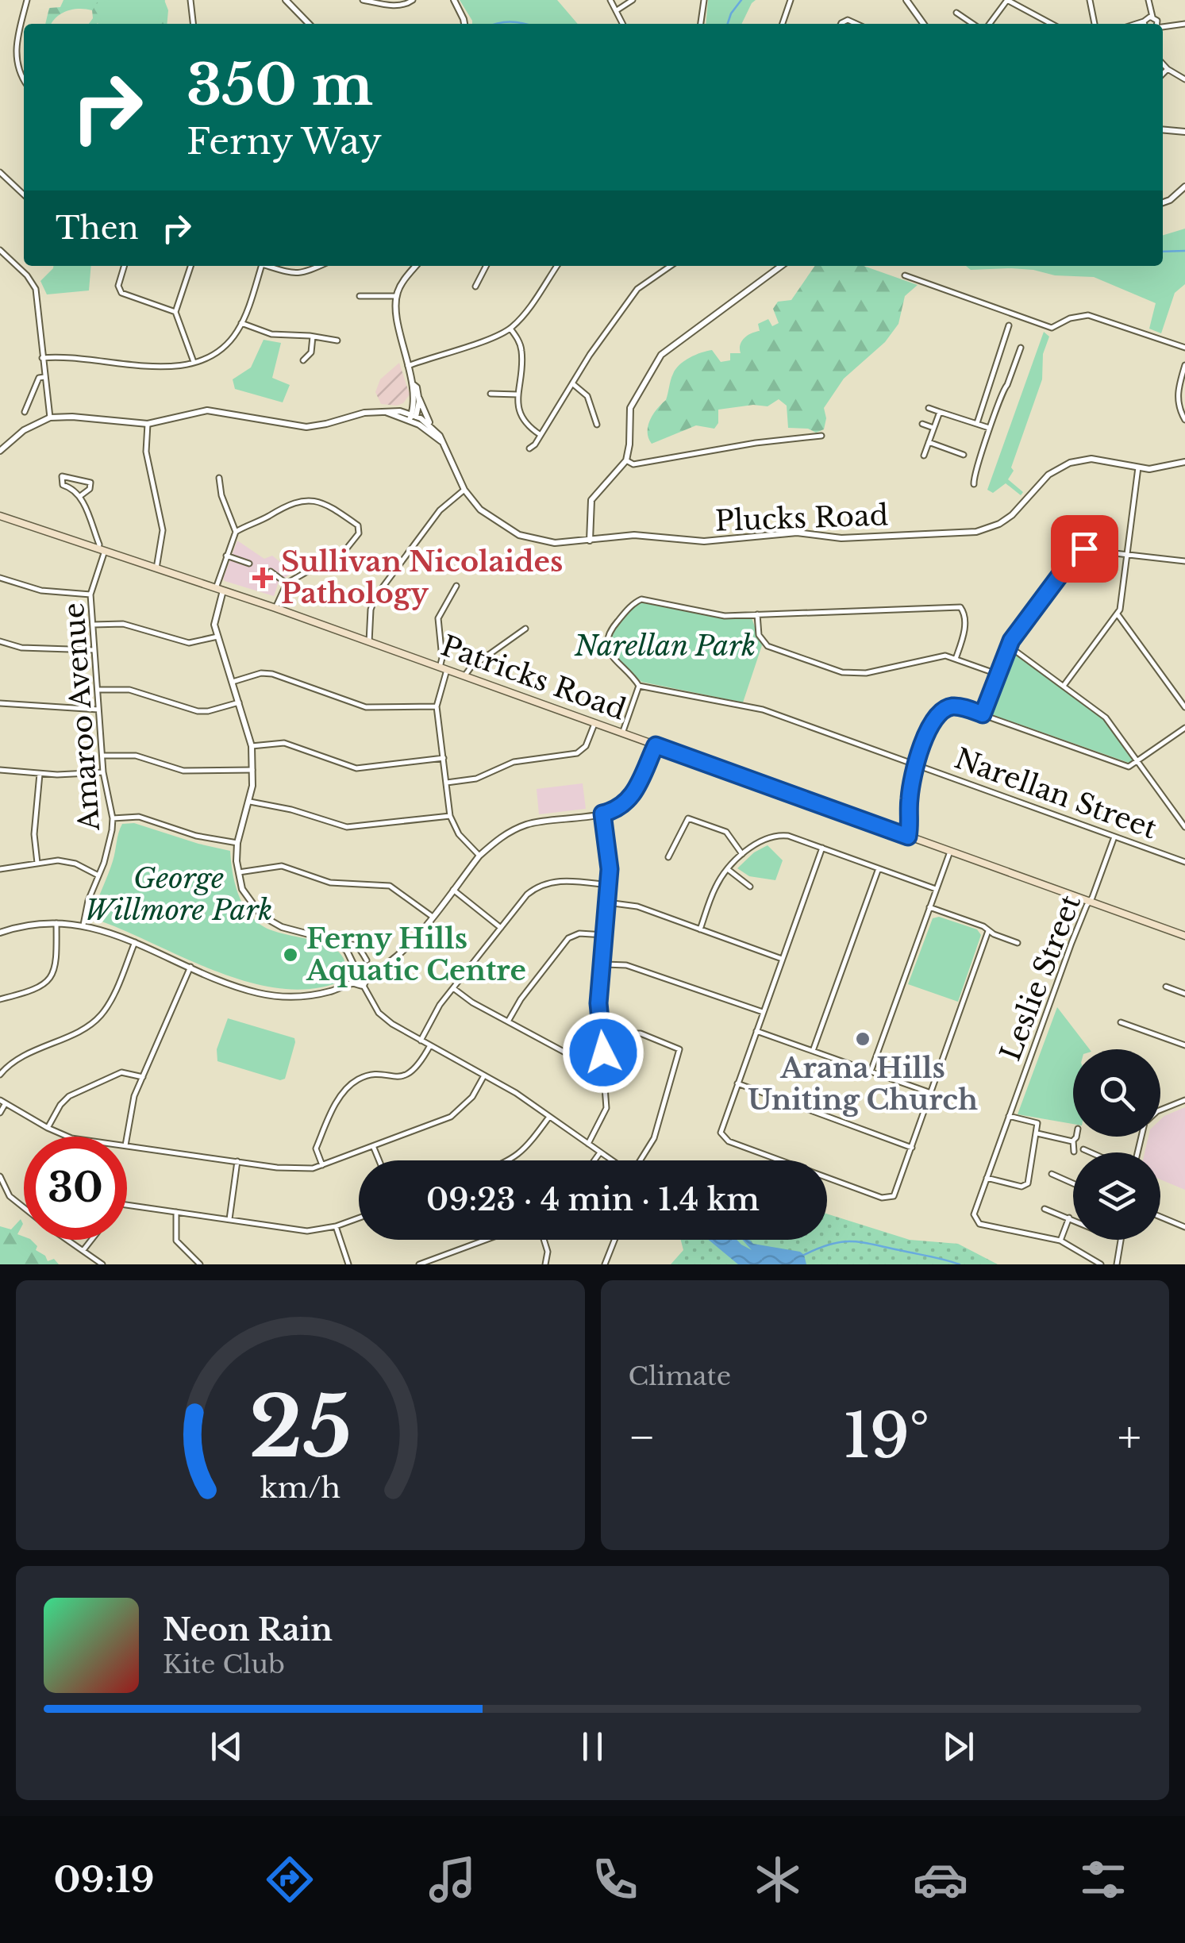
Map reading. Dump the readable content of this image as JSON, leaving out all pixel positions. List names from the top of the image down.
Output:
{
  "streets": {
    "main road": ["Patricks Road"],
    "street": [
      "Plucks Road",
      "Amaroo Avenue",
      "Narellan Street",
      "Leslie Street"
    ]
  },
  "crossings": [
    ["Patricks Road", "Amaroo Avenue"],
    ["Patricks Road", "Leslie Street"],
    ["Narellan Street", "Leslie Street"]
  ],
  "parks": ["Narellan Park", "George Willmore Park"],
  "places": {
    "health": ["Sullivan Nicolaides Pathology"],
    "other": ["Ferny Hills Aquatic Centre", "Arana Hills Uniting Church"]
  },
  "page": {
    "turn": ["350 m", "Ferny Way"],
    "then": "Then",
    "limit": "30",
    "trip": "09:23 · 4 min · 1.4 km",
    "tile": "Climate",
    "heat": ["−", "19°", "+"],
    "song": ["Neon Rain", "Kite Club"],
    "tabs": "09:19",
    "gauge": ["25", "km/h"]
  }
}
